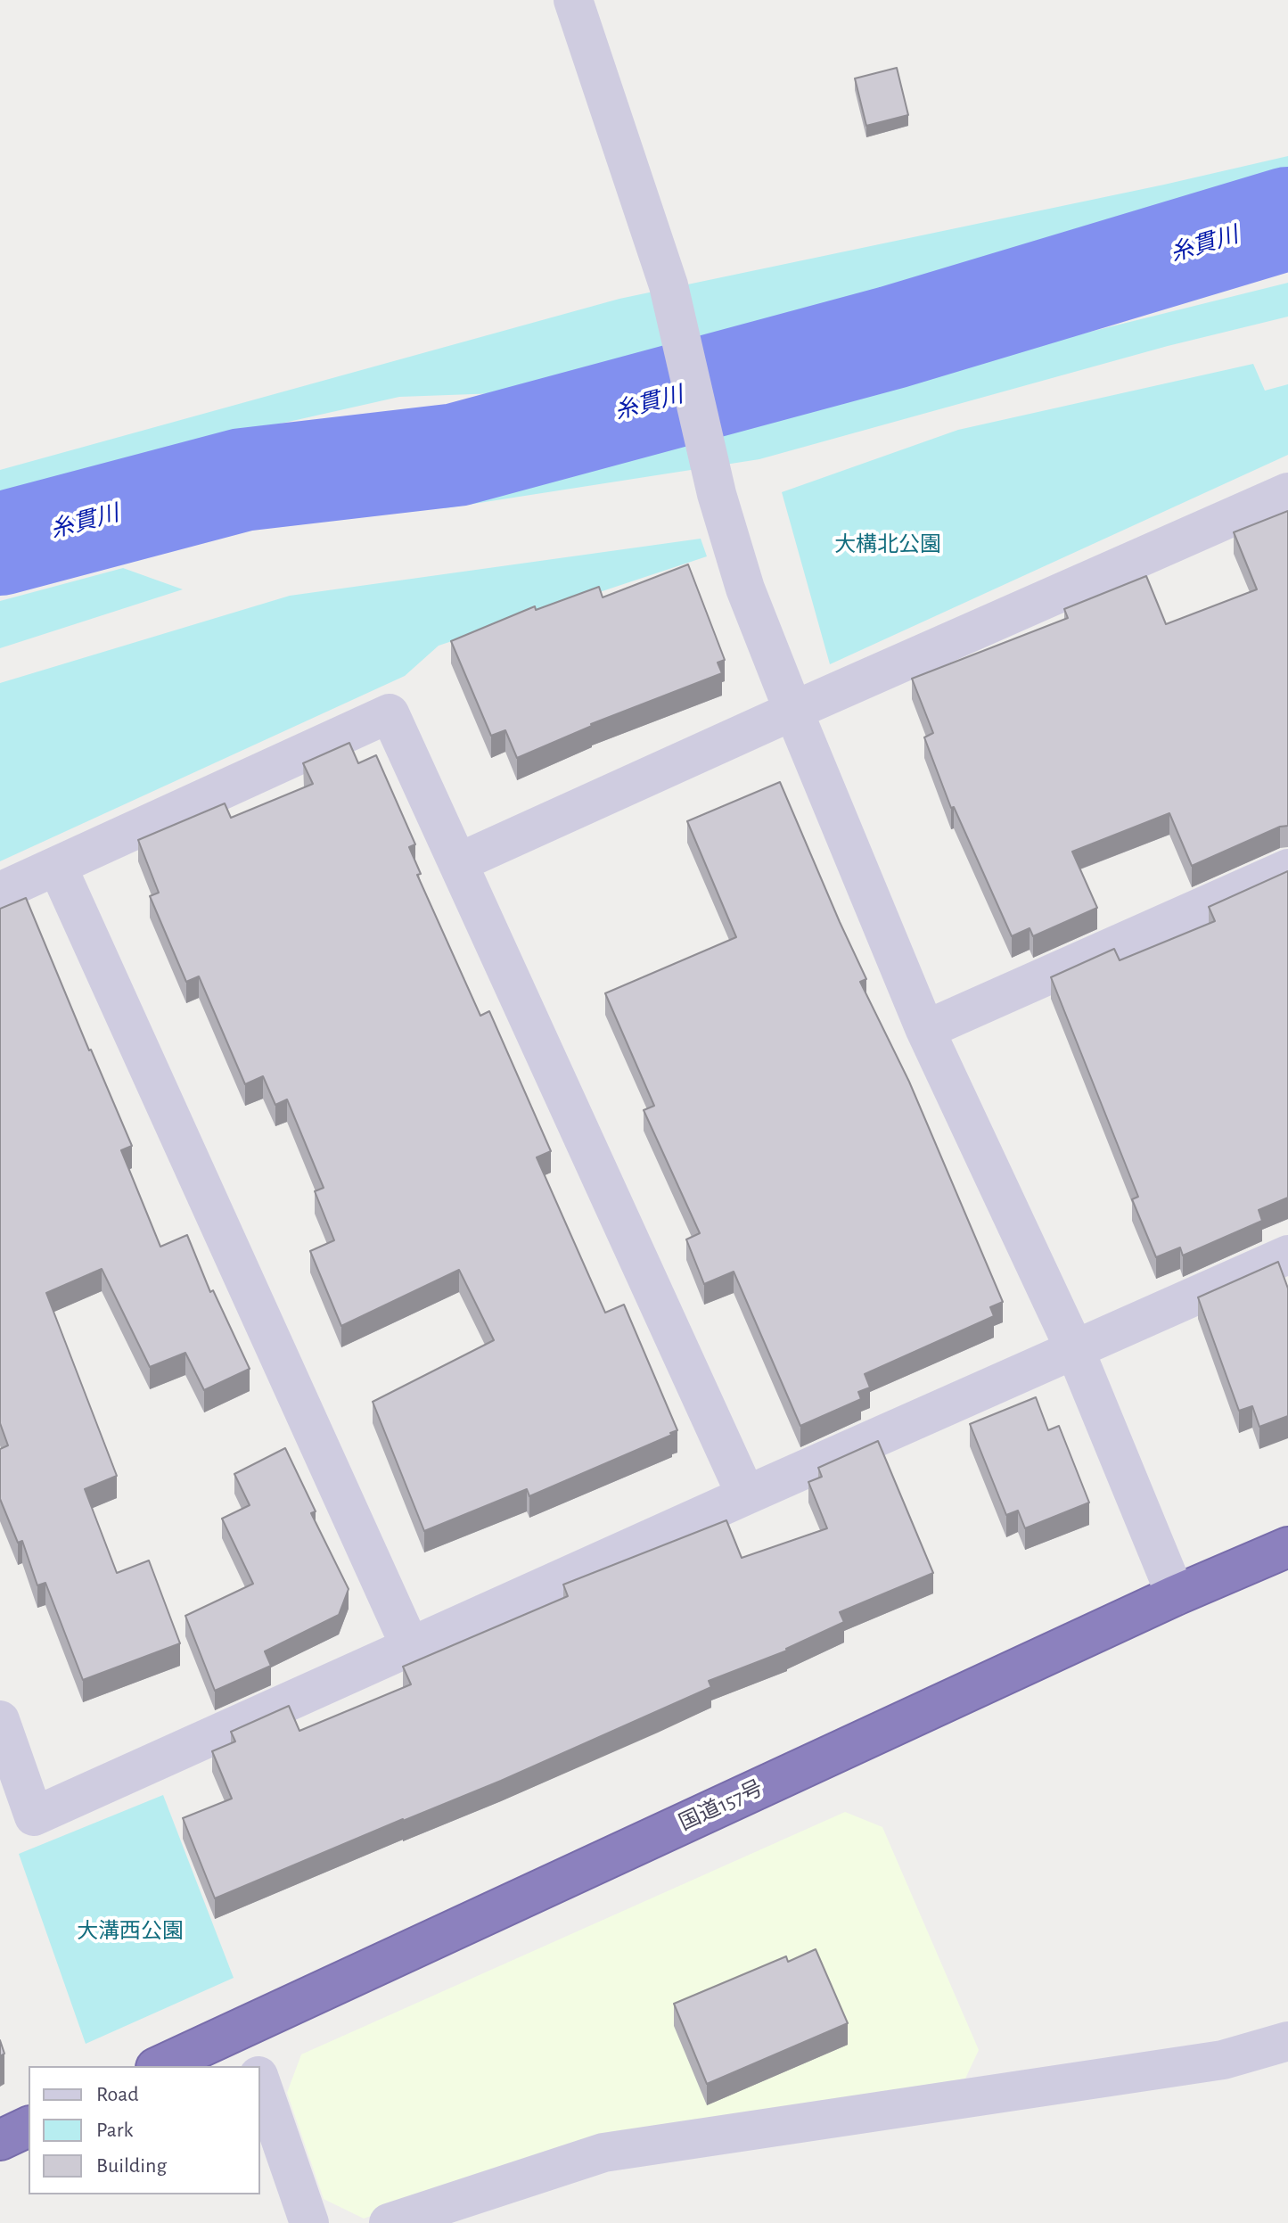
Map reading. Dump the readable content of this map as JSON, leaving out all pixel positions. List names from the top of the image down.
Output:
{
  "streets": {
    "highway": ["国道157号"]
  },
  "water": ["糸貫川"],
  "parks": ["大構北公園", "大溝西公園"],
  "legend": ["Road", "Park", "Building"]
}
